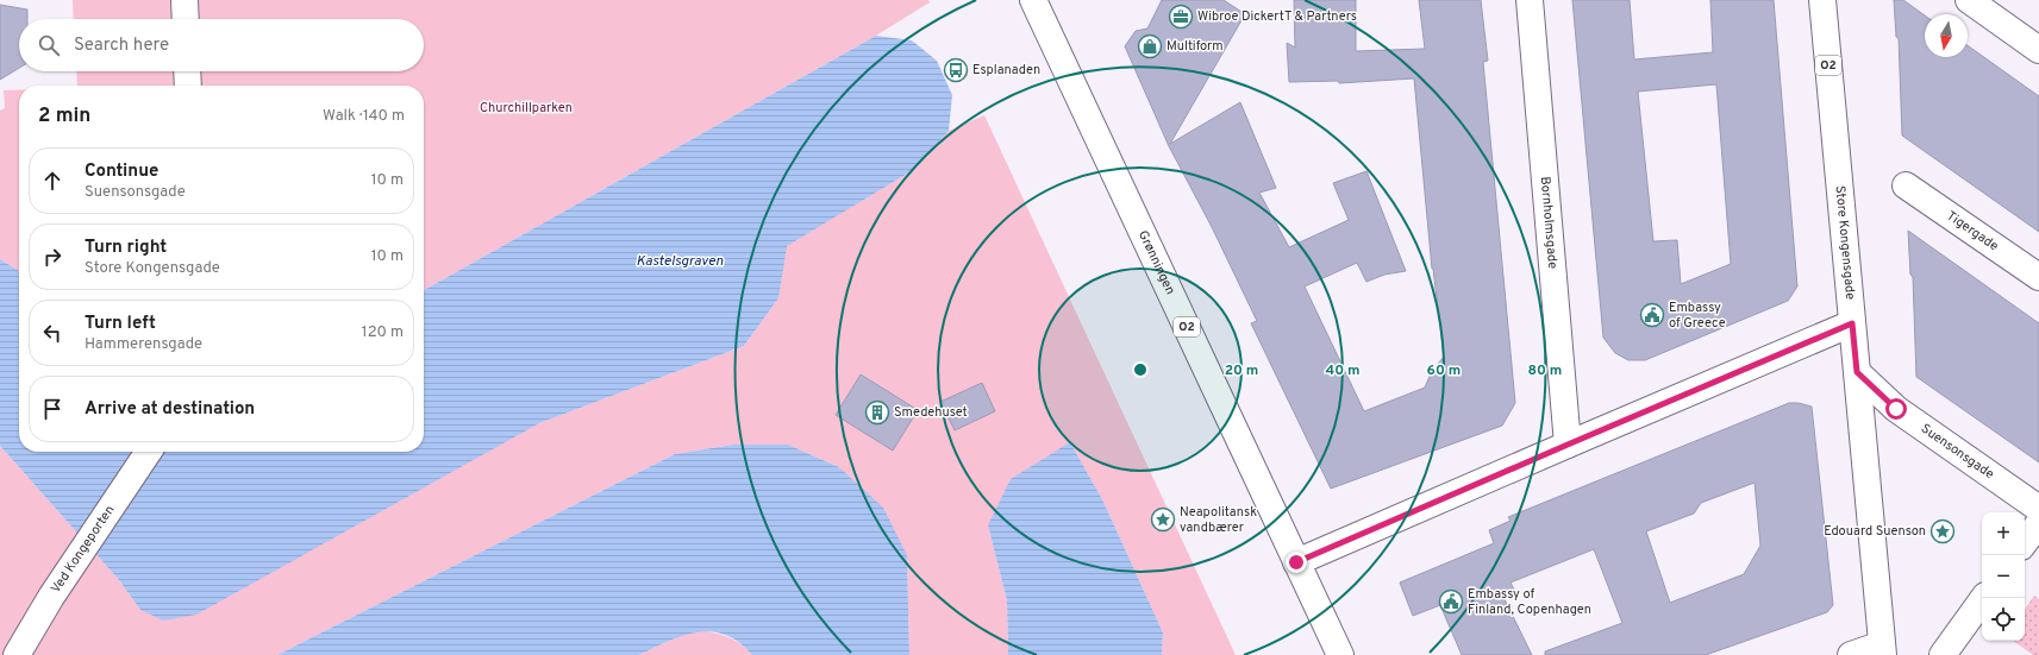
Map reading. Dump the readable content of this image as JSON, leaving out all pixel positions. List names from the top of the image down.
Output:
{
  "streets": {
    "street": [
      "O2",
      "Bornholmsgade",
      "Tigergade",
      "Store Kongensgade",
      "Grønningen",
      "Suensonsgade",
      "Ved Kongeporten"
    ]
  },
  "crossings": [
    ["Store Kongensgade", "Suensonsgade"]
  ],
  "water": ["Kastelsgraven"],
  "parks": ["Churchillparken"],
  "places": {
    "office": ["Wibroe DickertT & Partners"],
    "shop": ["Multiform"],
    "bus stop": ["Esplanaden"],
    "public building": ["Embassy of Greece", "Embassy of Finland, Copenhagen"],
    "building": ["Smedehuset"],
    "place": ["Neapolitansk vandbærer", "Edouard Suenson"]
  },
  "north": "bottom",
  "page": {
    "search": "Search here",
    "heading": ["2 min", "Walk · 140 m"],
    "list": [
      ["Continue", "Suensonsgade", "10 m"],
      ["Turn right", "Store Kongensgade", "10 m"],
      ["Turn left", "Hammerensgade", "120 m"],
      "Arrive at destination"
    ],
    "map_buttons": ["+", "−"]
  },
  "rings": [
    "20 m",
    "40 m",
    "60 m",
    "80 m"
  ]
}
